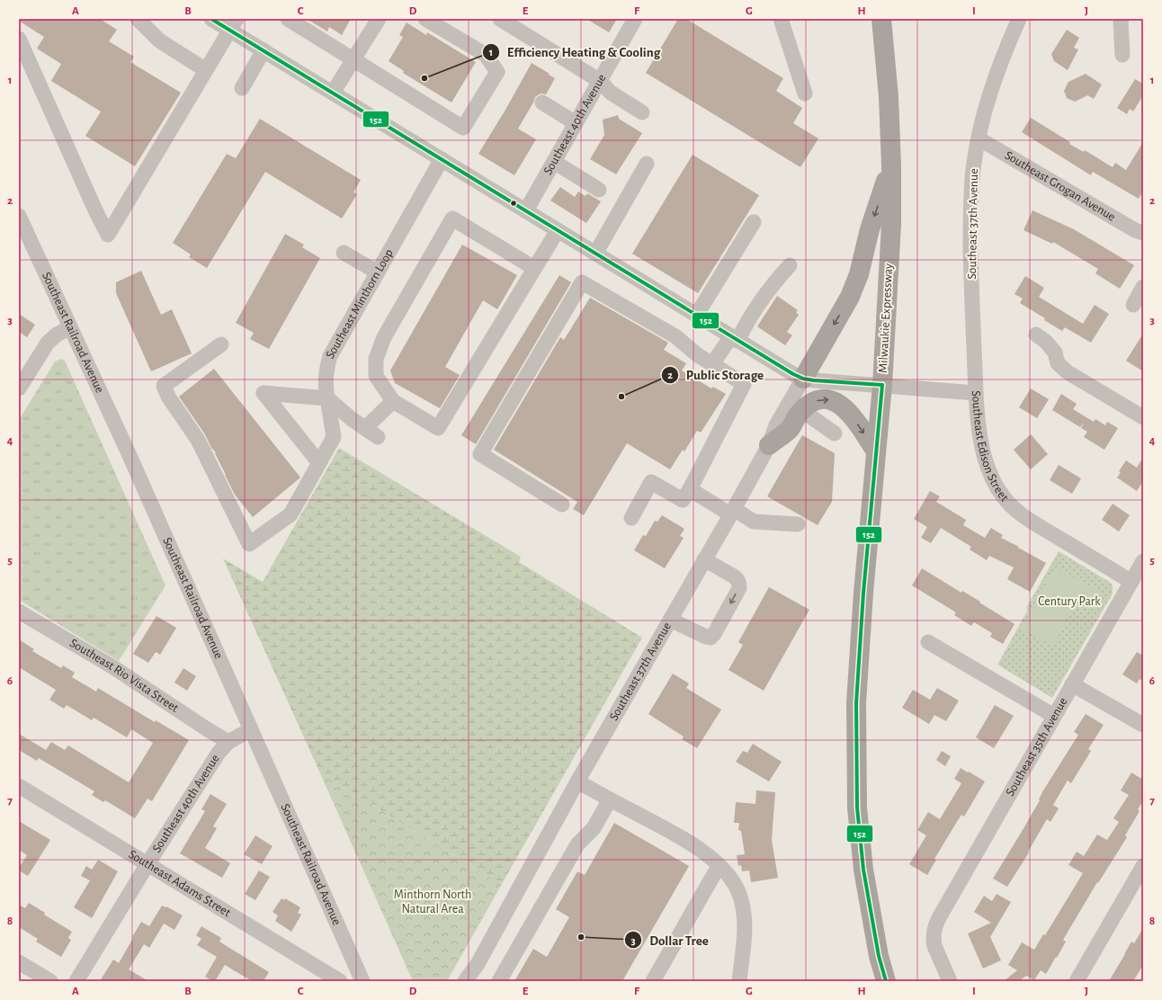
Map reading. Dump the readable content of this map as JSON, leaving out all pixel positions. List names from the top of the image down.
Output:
{
  "streets": {
    "highway": ["Milwaukie Expressway"],
    "street": [
      "Southeast 40th Avenue",
      "Southeast Grogan Avenue",
      "Southeast 37th Avenue",
      "Southeast Minthorn Loop",
      "Southeast Railroad Avenue",
      "Southeast Edison Street",
      "Southeast Rio Vista Street",
      "Southeast 35th Avenue",
      "Southeast Adams Street"
    ]
  },
  "crossings": [
    ["Southeast 40th Avenue", "Southeast Railroad Avenue"],
    ["Southeast 40th Avenue", "Southeast Edison Street"],
    ["Southeast 40th Avenue", "Southeast Rio Vista Street"],
    ["Southeast 40th Avenue", "Southeast Adams Street"],
    ["Southeast Grogan Avenue", "Southeast 37th Avenue"],
    ["Southeast 37th Avenue", "Southeast Edison Street"],
    ["Southeast Minthorn Loop", "Southeast Edison Street"],
    ["Milwaukie Expressway", "Southeast Edison Street"],
    ["Southeast Edison Street", "Southeast 35th Avenue"]
  ],
  "parks": ["Century Park", "Minthorn North Natural Area"],
  "places": ["Efficiency Heating & Cooling", "Public Storage", "Dollar Tree"],
  "lines": ["transit line 152"],
  "grid": {
    "columns": [
      "A",
      "B",
      "C",
      "D",
      "E",
      "F",
      "G",
      "H",
      "I",
      "J"
    ],
    "rows": [
      "1",
      "2",
      "3",
      "4",
      "5",
      "6",
      "7",
      "8"
    ]
  }
}
